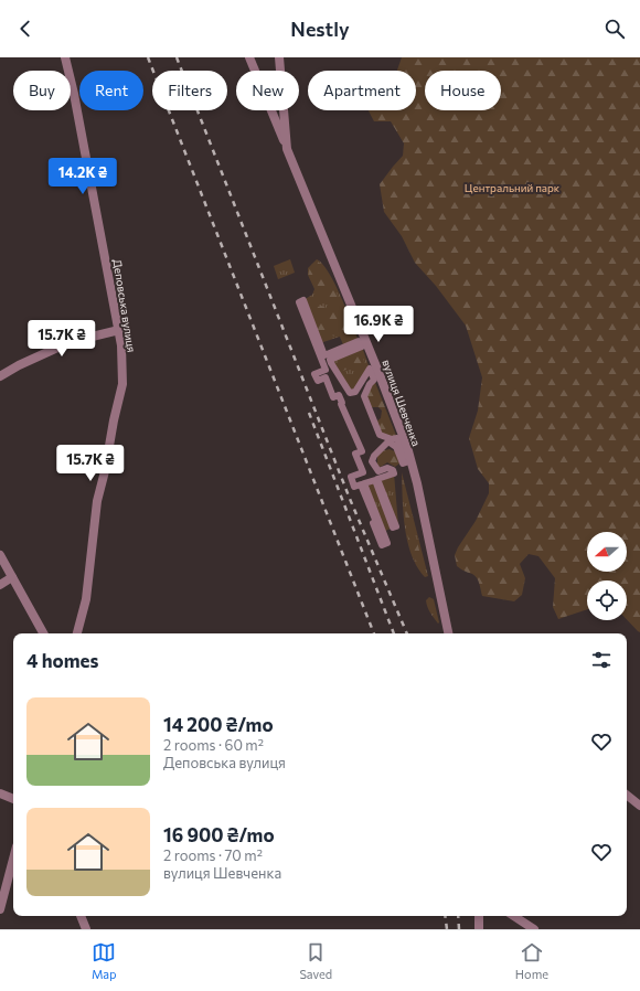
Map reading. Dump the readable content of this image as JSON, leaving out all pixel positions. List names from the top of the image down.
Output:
{
  "streets": {
    "street": ["Деповська вулиця", "вулиця Шевченка"]
  },
  "parks": ["Центральний парк"],
  "north": "left",
  "page": {
    "header": "Nestly",
    "chip": [
      "Buy",
      "Rent",
      "Filters",
      "New",
      "Apartment",
      "House"
    ],
    "price": [
      "14.2K ₴",
      "16.9K ₴",
      "15.7K ₴",
      "15.7K ₴"
    ],
    "heading": "4 homes",
    "list": [
      {
        "name": "14 200 ₴/mo",
        "note": "2 rooms · 60 m² · Деповська вулиця"
      },
      {
        "name": "16 900 ₴/mo",
        "note": "2 rooms · 70 m² · вулиця Шевченка"
      }
    ],
    "tabs": ["Map", "Saved", "Home"]
  }
}
